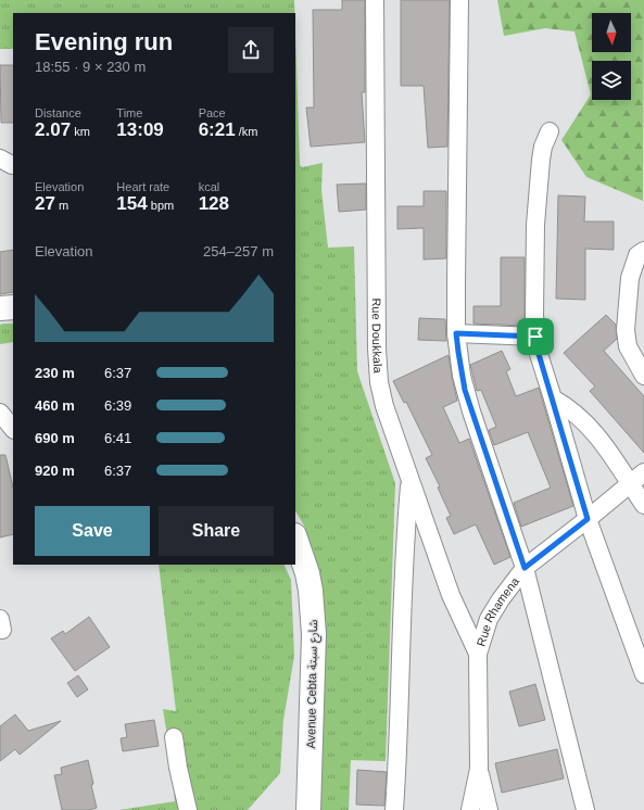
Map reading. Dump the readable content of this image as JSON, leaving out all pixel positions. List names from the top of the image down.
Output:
{
  "streets": {
    "street": ["Rue Doukkala", "Rue Rhamena", "Avenue Cebta شارع سبتة"]
  },
  "crossings": [
    ["Rue Doukkala", "Rue Rhamena"]
  ],
  "north": "bottom",
  "page": {
    "heading": ["Evening run", "18:55 · 9 × 230 m"],
    "stats": [
      ["Distance", "2.07 km"],
      ["Time", "13:09"],
      ["Pace", "6:21 /km"],
      ["Elevation", "27 m"],
      ["Heart rate", "154 bpm"],
      ["kcal", "128"]
    ],
    "chart": ["Elevation", "254–257 m"],
    "list": [
      {
        "name": "230 m",
        "note": "6:37"
      },
      {
        "name": "460 m",
        "note": "6:39"
      },
      {
        "name": "690 m",
        "note": "6:41"
      },
      {
        "name": "920 m",
        "note": "6:37"
      }
    ],
    "buttons": ["Save", "Share"]
  }
}
